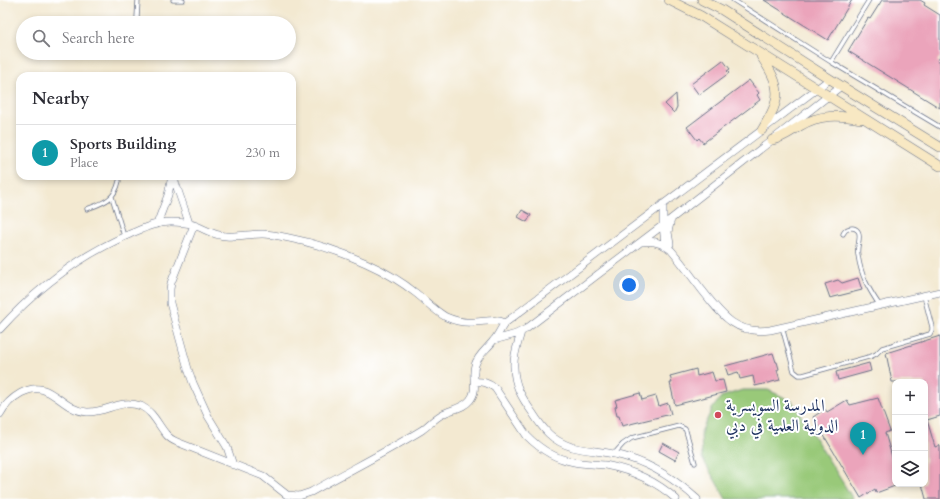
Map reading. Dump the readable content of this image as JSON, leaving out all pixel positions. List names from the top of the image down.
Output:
{
  "places": ["المدرسة السويسرية الدولية العلمية في دبي"],
  "page": {
    "search": "Search here",
    "heading": "Nearby",
    "list": [
      {
        "mark": "1",
        "name": "Sports Building",
        "note": "Place",
        "value": "230 m"
      }
    ],
    "map_buttons": ["+", "−"],
    "pins": "1"
  }
}
